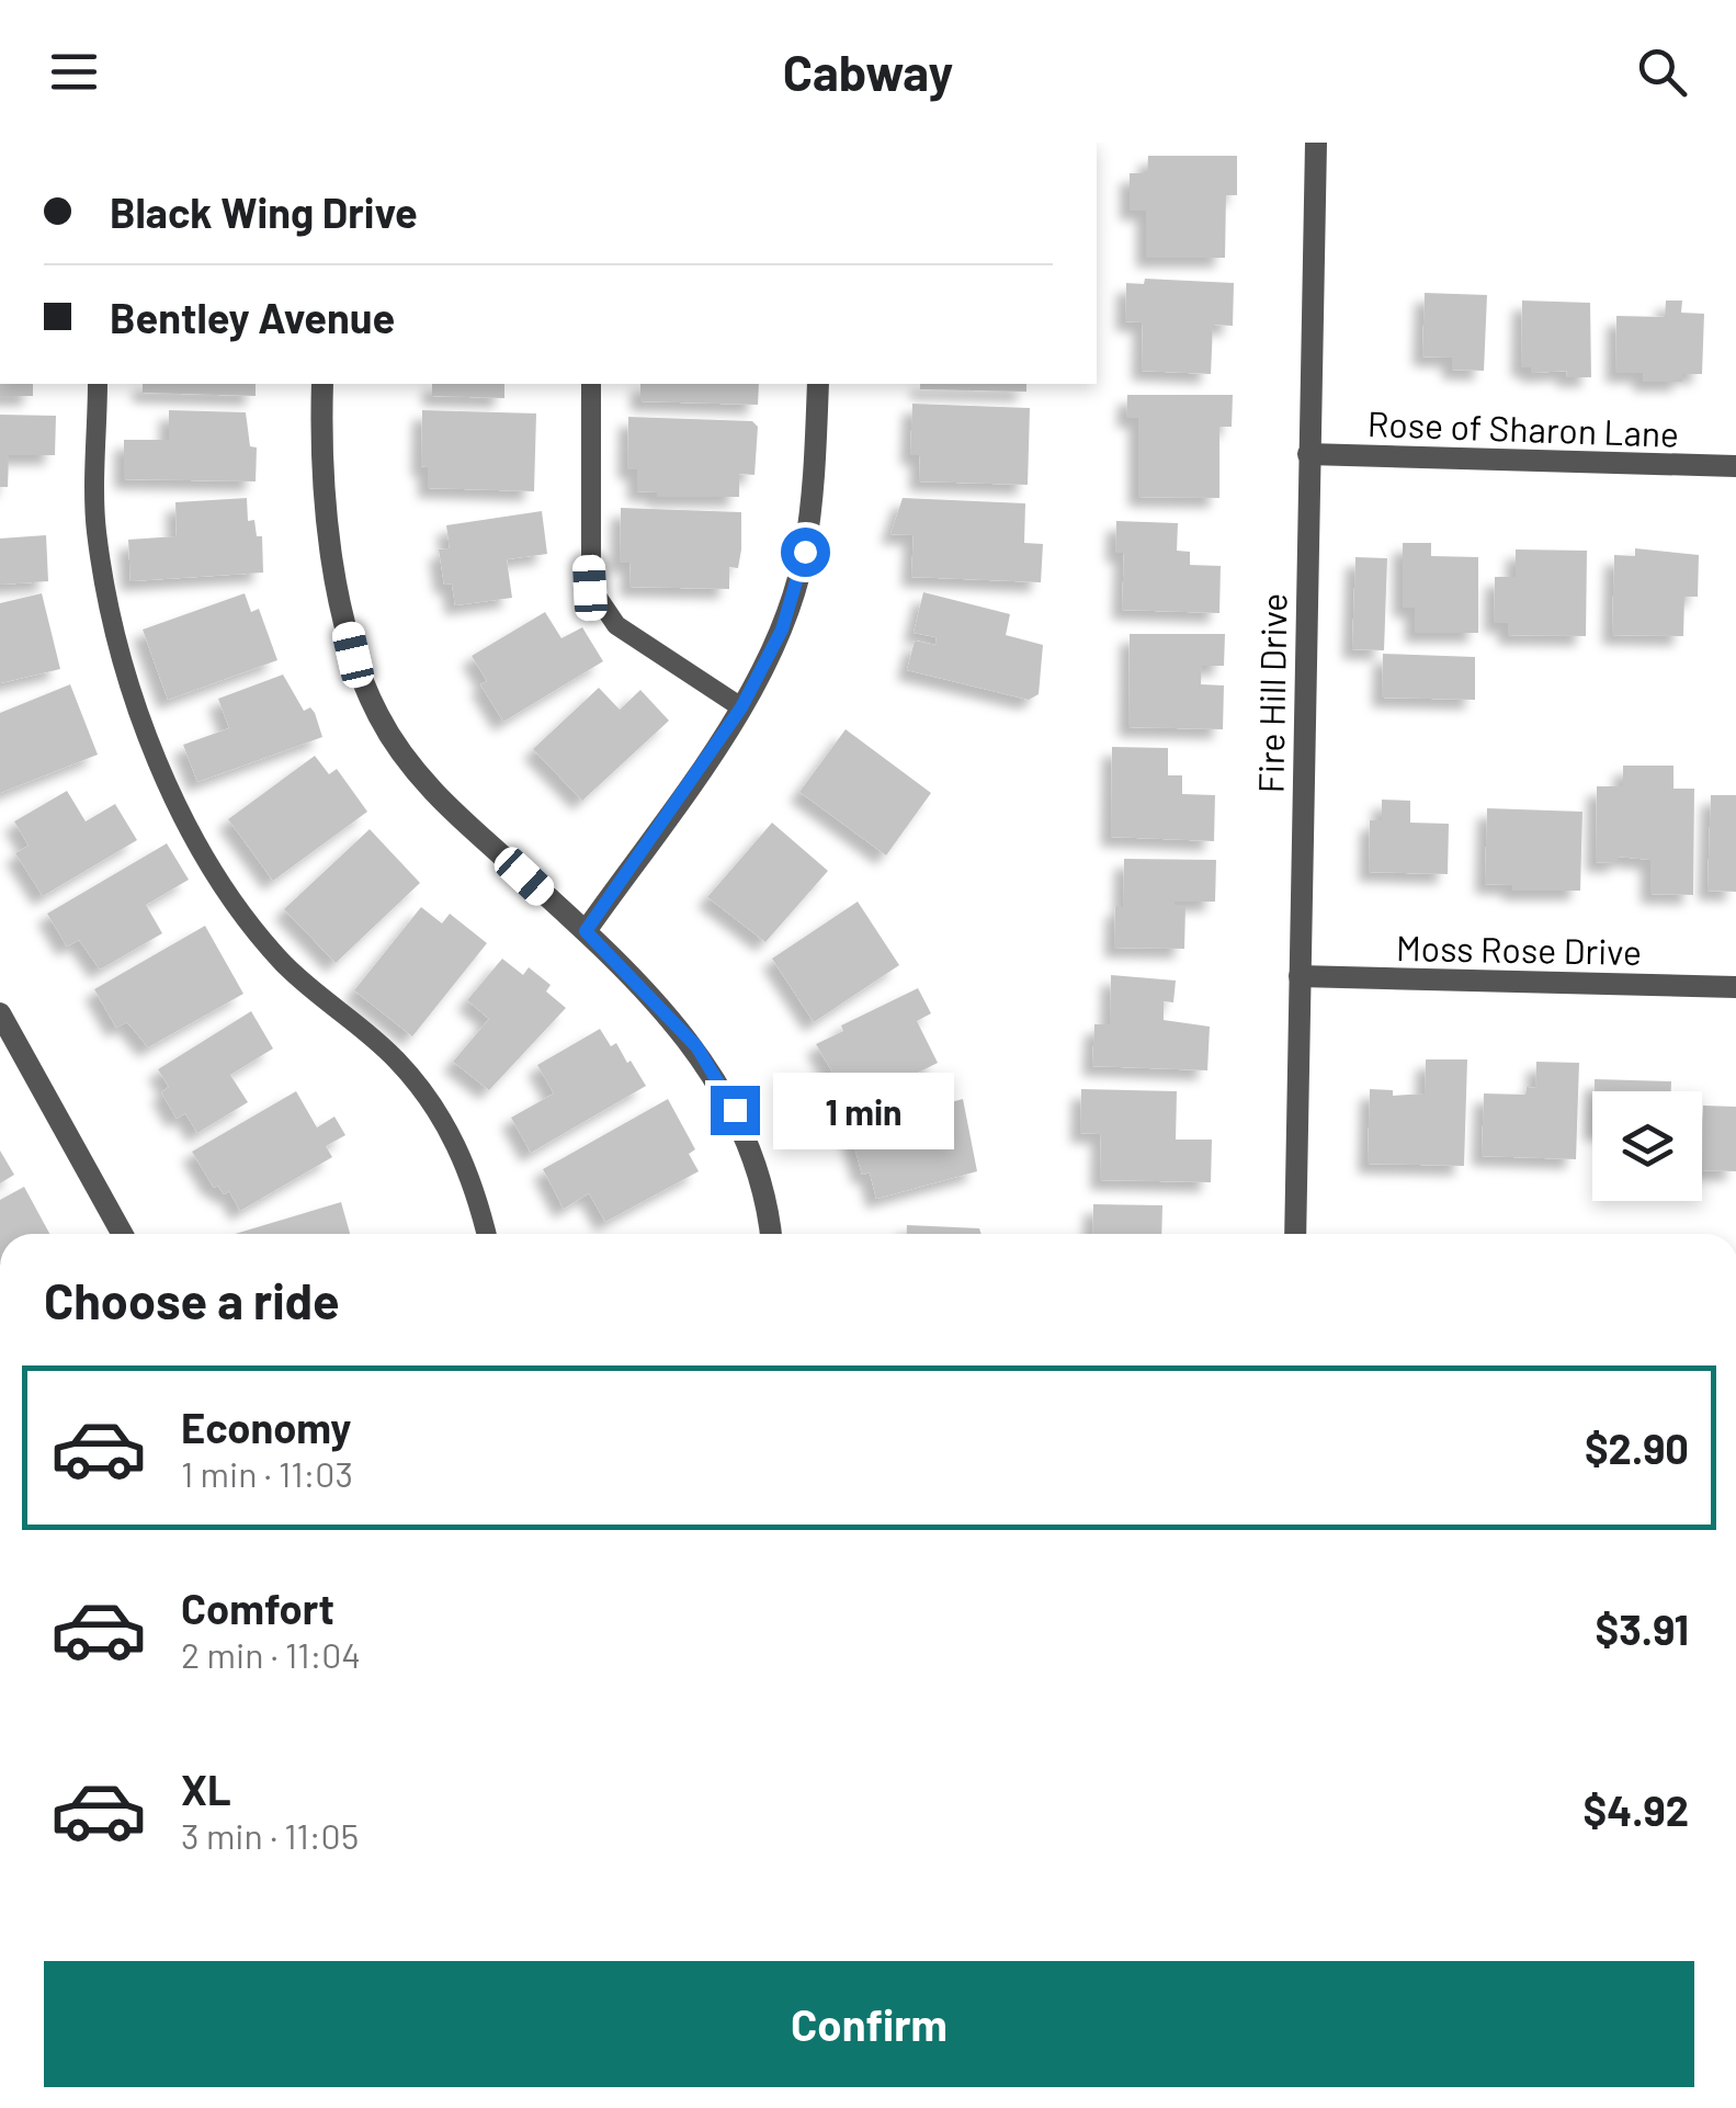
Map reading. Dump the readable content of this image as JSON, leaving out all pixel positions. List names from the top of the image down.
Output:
{
  "streets": {
    "street": ["Rose of Sharon Lane", "Fire Hill Drive", "Moss Rose Drive"]
  },
  "crossings": [
    ["Rose of Sharon Lane", "Fire Hill Drive"],
    ["Fire Hill Drive", "Moss Rose Drive"]
  ],
  "page": {
    "header": "Cabway",
    "banner": ["Black Wing Drive", "Bentley Avenue"],
    "bubble": "1 min",
    "heading": "Choose a ride",
    "list": [
      {
        "name": "Economy",
        "note": "1 min · 11:03",
        "value": "$2.90"
      },
      {
        "name": "Comfort",
        "note": "2 min · 11:04",
        "value": "$3.91"
      },
      {
        "name": "XL",
        "note": "3 min · 11:05",
        "value": "$4.92"
      }
    ],
    "buttons": "Confirm"
  }
}
